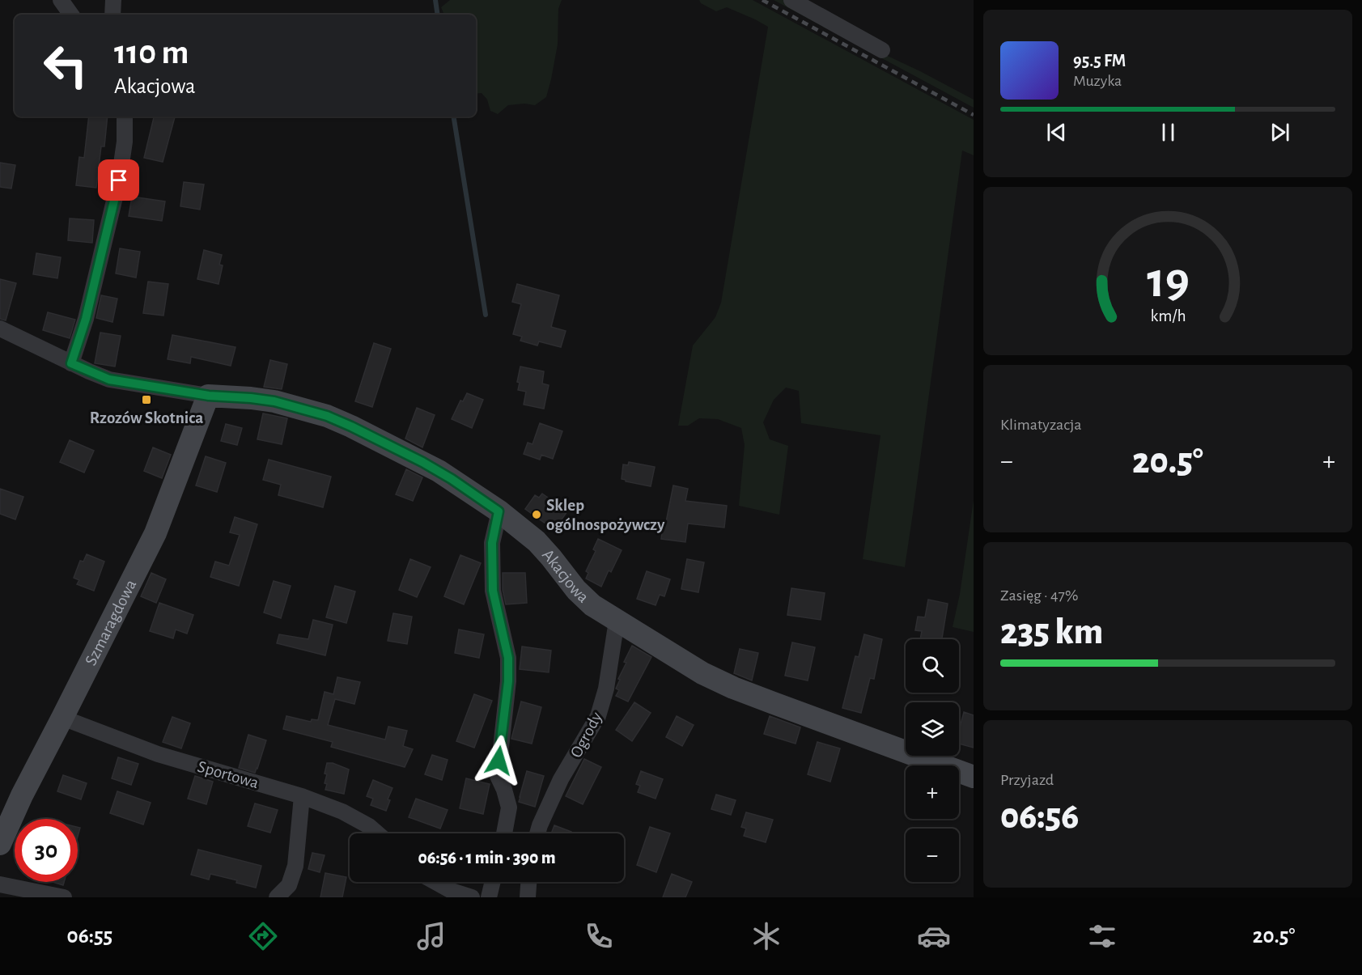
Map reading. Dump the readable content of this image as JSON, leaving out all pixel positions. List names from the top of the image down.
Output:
{
  "streets": {
    "street": [
      "Akacjowa",
      "Szmaragdowa",
      "Ogrody",
      "Sportowa"
    ]
  },
  "crossings": [
    ["Akacjowa", "Szmaragdowa"],
    ["Akacjowa", "Ogrody"],
    ["Szmaragdowa", "Sportowa"]
  ],
  "places": {
    "transit": ["Rzozów Skotnica"],
    "other": ["Sklep ogólnospożywczy"]
  },
  "page": {
    "turn": ["110 m", "Akacjowa"],
    "song": ["95.5 FM", "Muzyka"],
    "tile": [
      "Klimatyzacja",
      ["Zasięg · 47%", "235 km"],
      ["Przyjazd", "06:56"]
    ],
    "heat": ["−", "20.5°", "+"],
    "map_buttons": ["+", "−"],
    "limit": "30",
    "trip": "06:56 · 1 min · 390 m",
    "tabs": ["06:55", "20.5°"],
    "gauge": ["19", "km/h"]
  }
}
